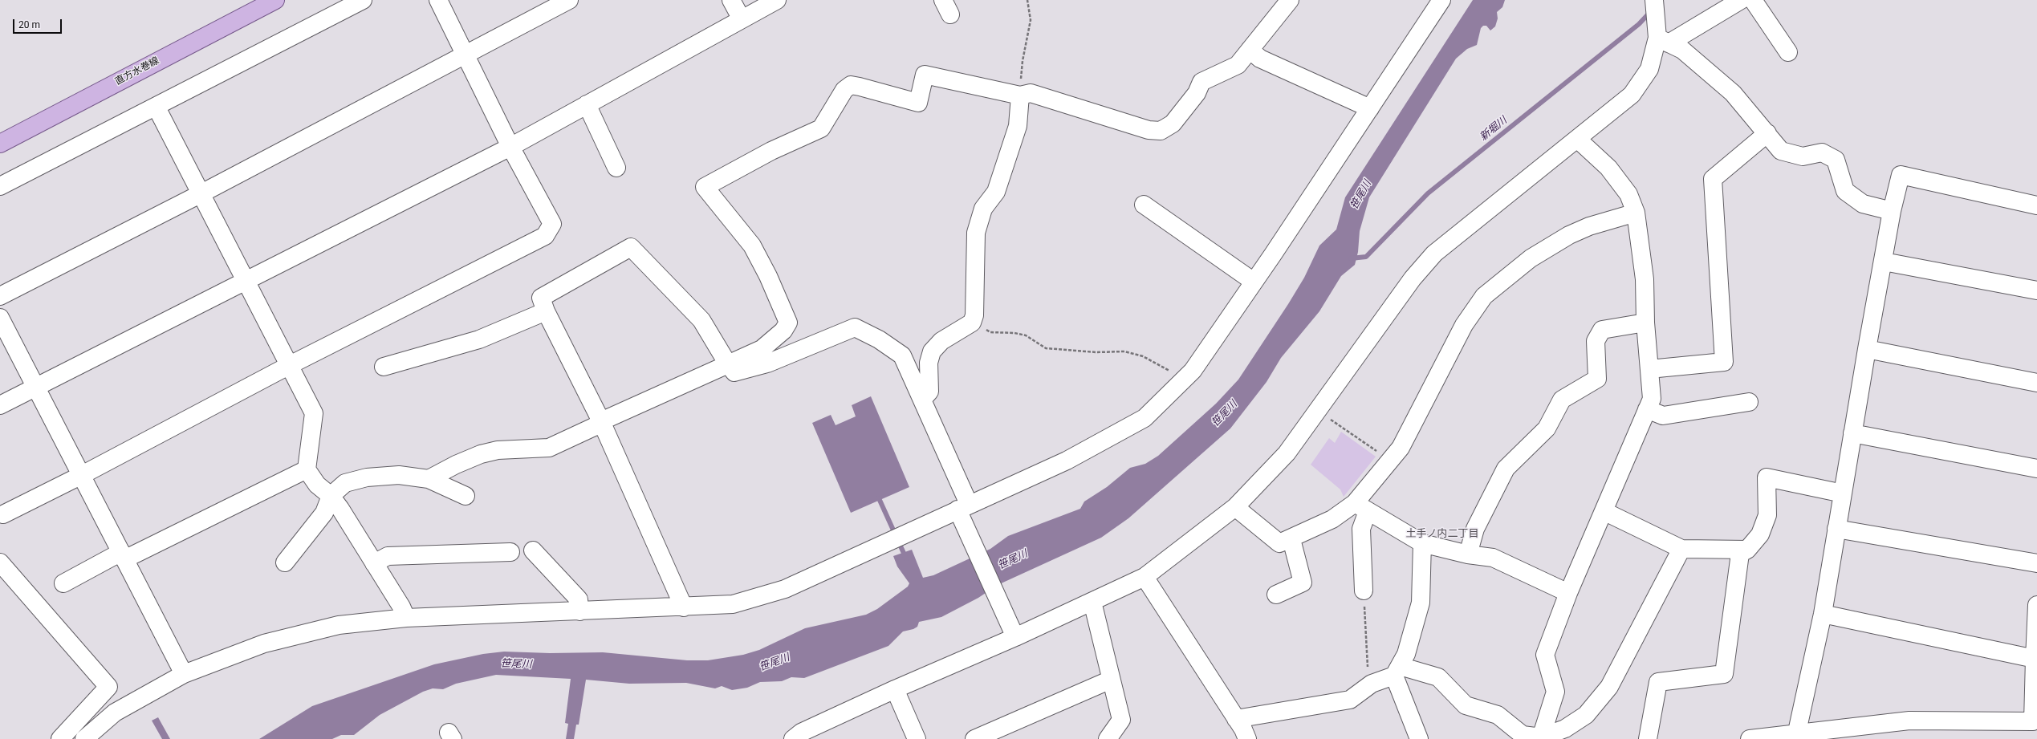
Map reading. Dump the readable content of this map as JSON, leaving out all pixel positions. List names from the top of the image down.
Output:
{
  "streets": {
    "main road": ["直方水巻線"]
  },
  "districts": ["土手ノ内二丁目"],
  "water": ["新堀川", "笹尾川"],
  "scale_bar": "20 m"
}
